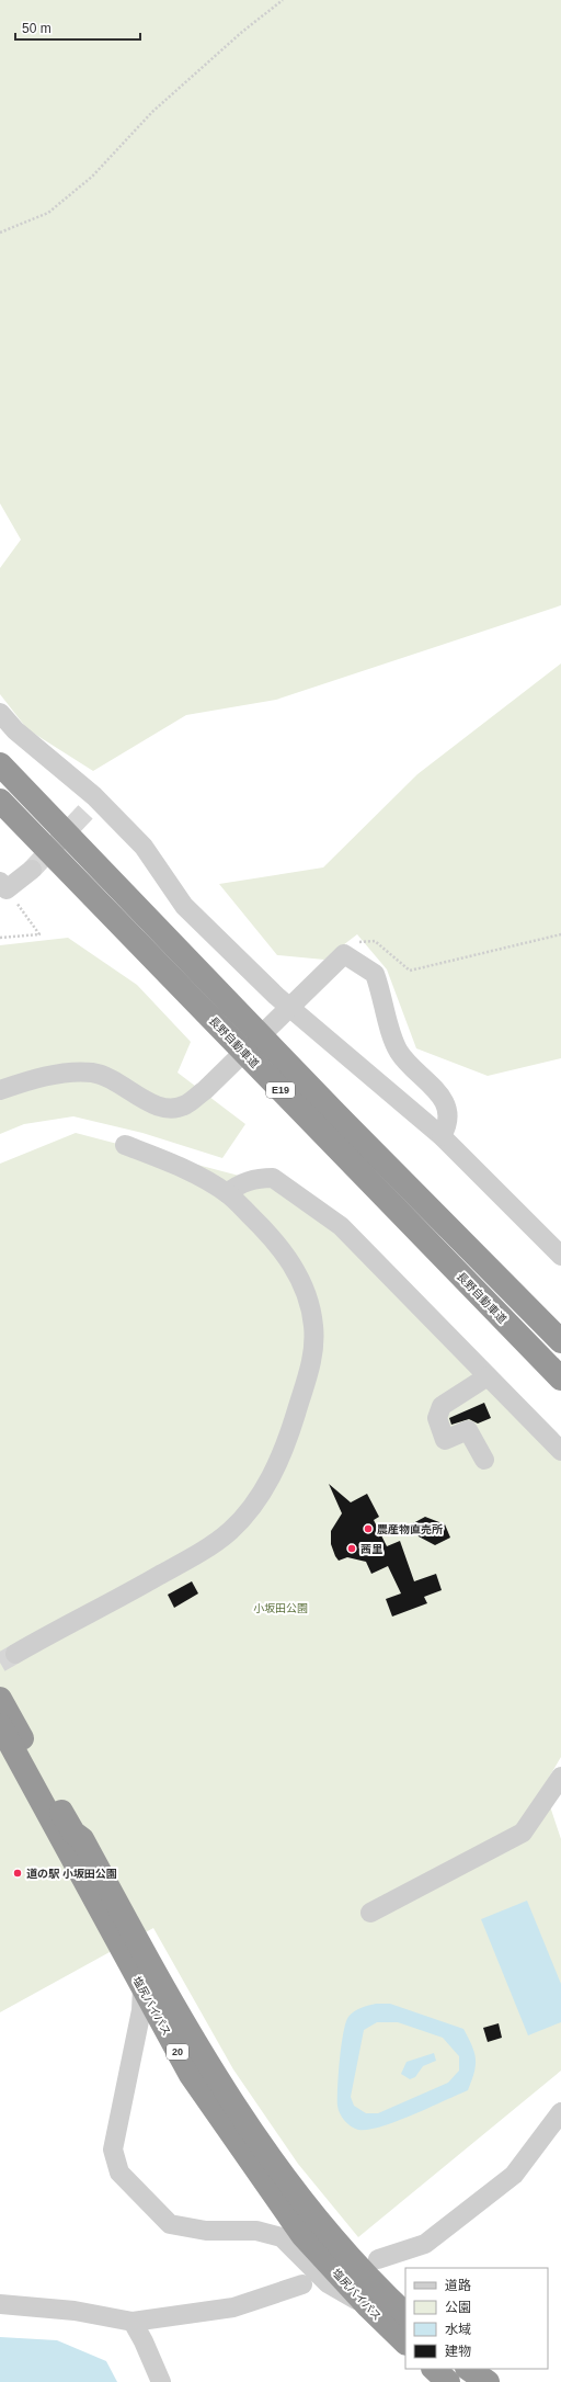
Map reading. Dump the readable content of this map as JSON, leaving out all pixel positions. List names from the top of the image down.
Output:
{
  "streets": {
    "highway": [
      "長野自動車道",
      "E19",
      "塩尻バイパス",
      "20"
    ]
  },
  "parks": ["小坂田公園"],
  "places": ["農産物直売所", "茜里", "道の駅 小坂田公園"],
  "legend": [
    "道路",
    "公園",
    "水域",
    "建物"
  ],
  "scale_bar": "50 m"
}
